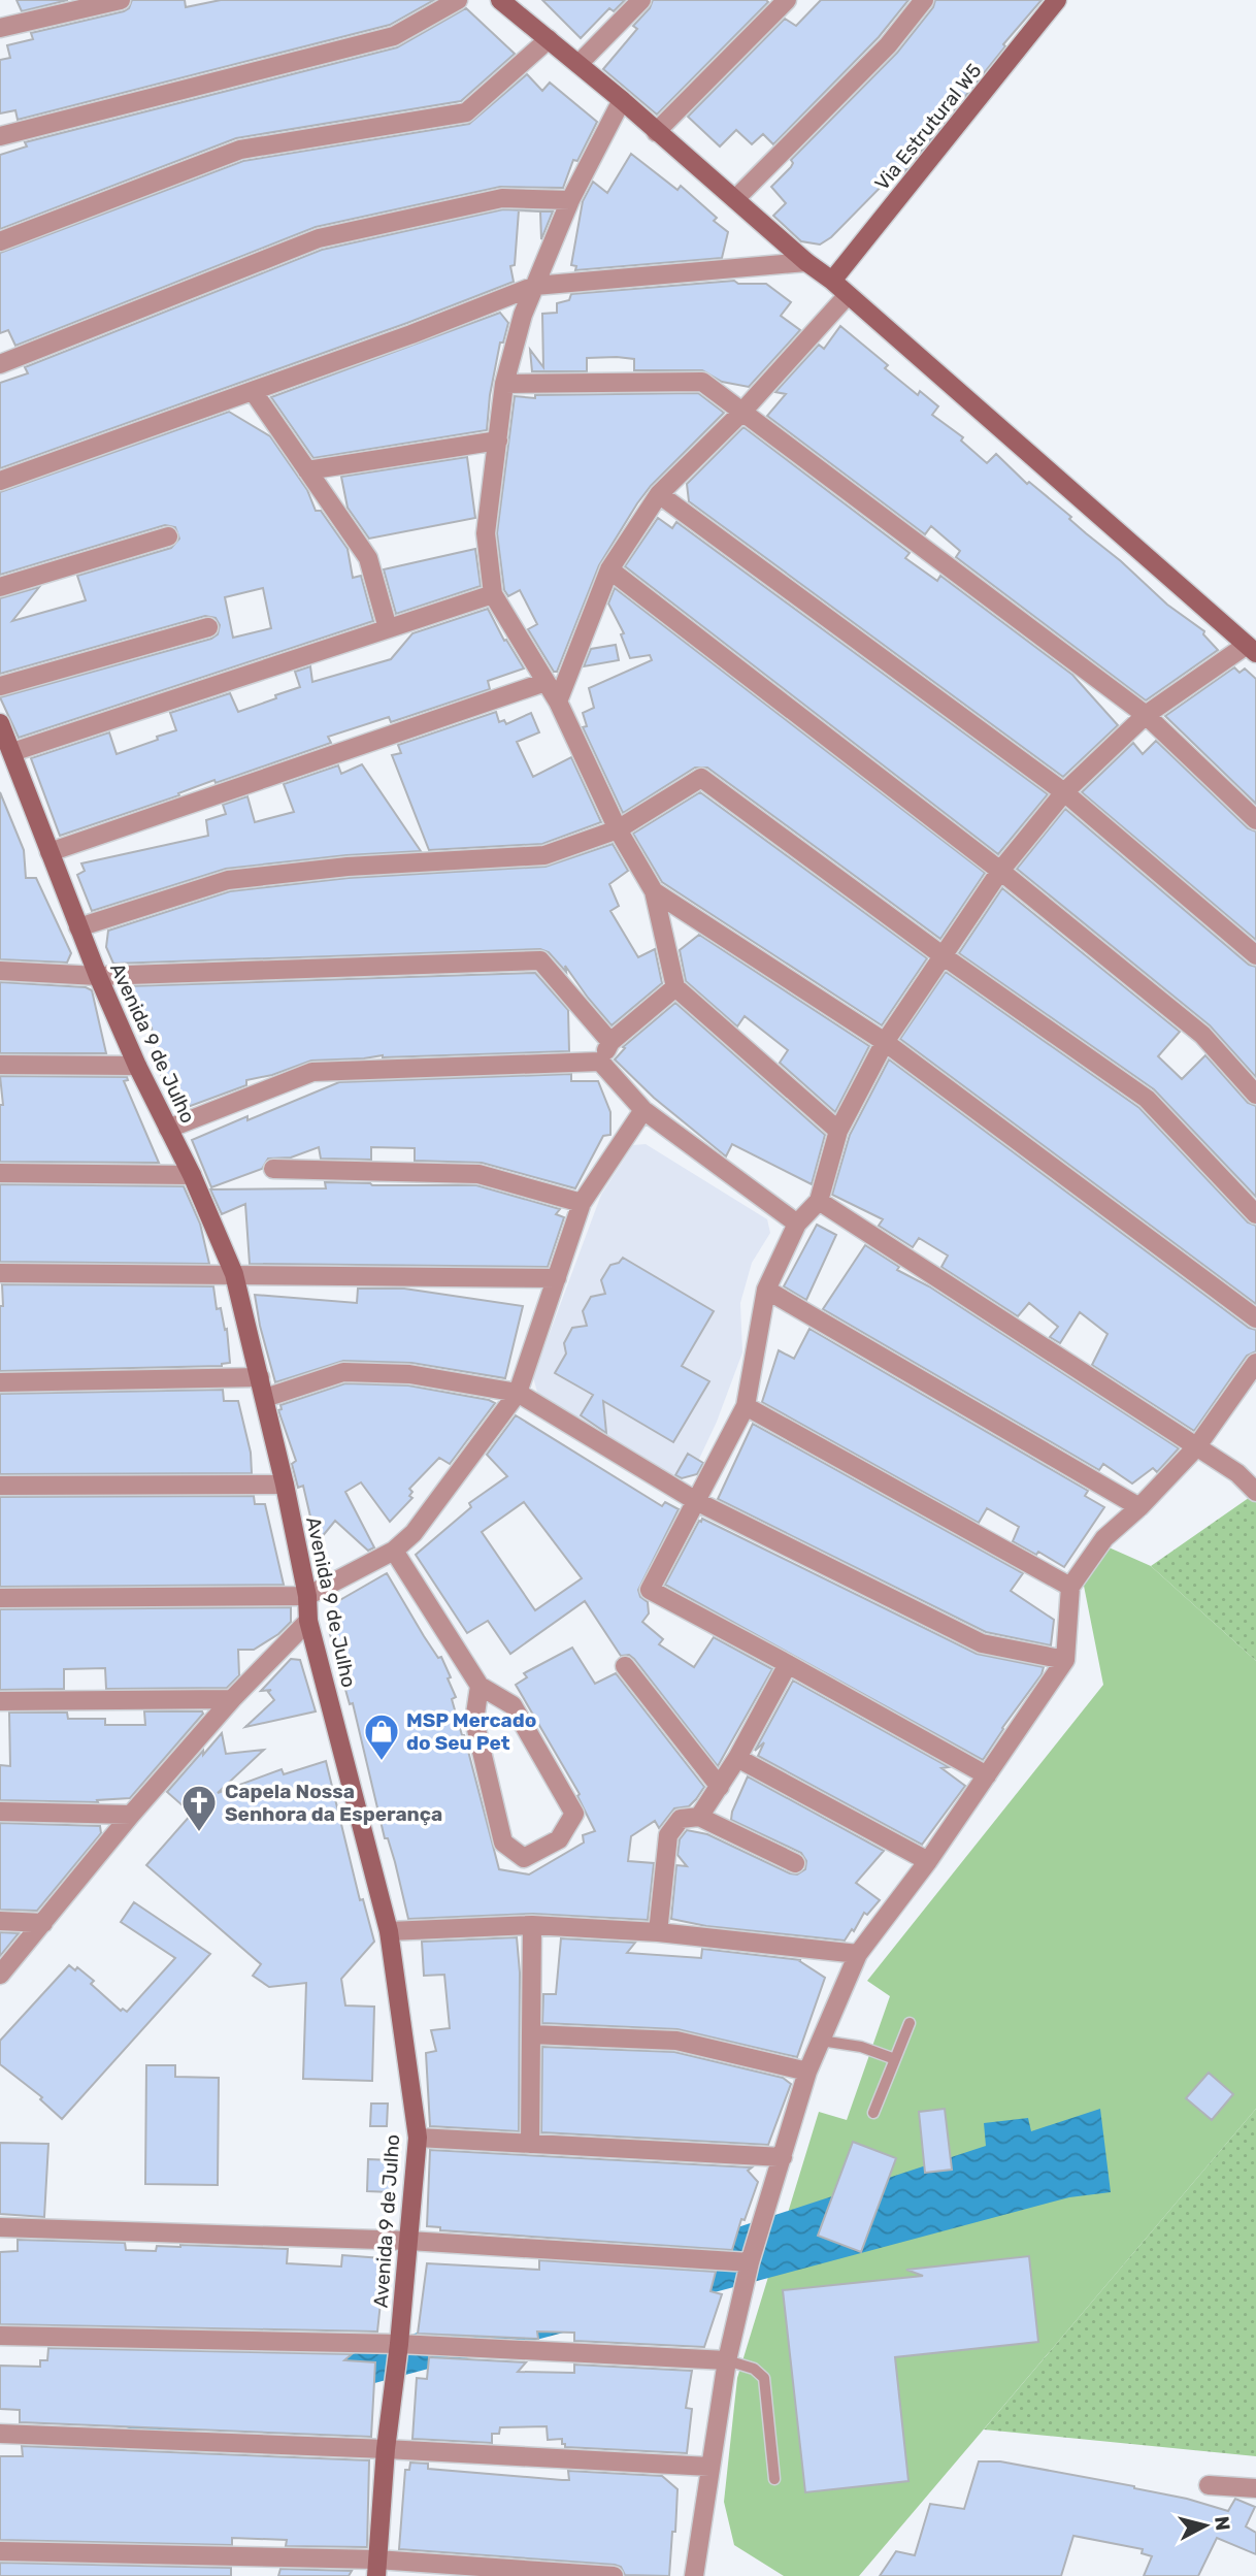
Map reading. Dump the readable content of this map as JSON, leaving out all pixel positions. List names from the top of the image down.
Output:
{
  "streets": {
    "street": ["Via Estrutural W5", "Avenida 9 de Julho"]
  },
  "places": {
    "shop": ["MSP Mercado do Seu Pet"],
    "church": ["Capela Nossa Senhora da Esperança"]
  },
  "north": "right"
}
